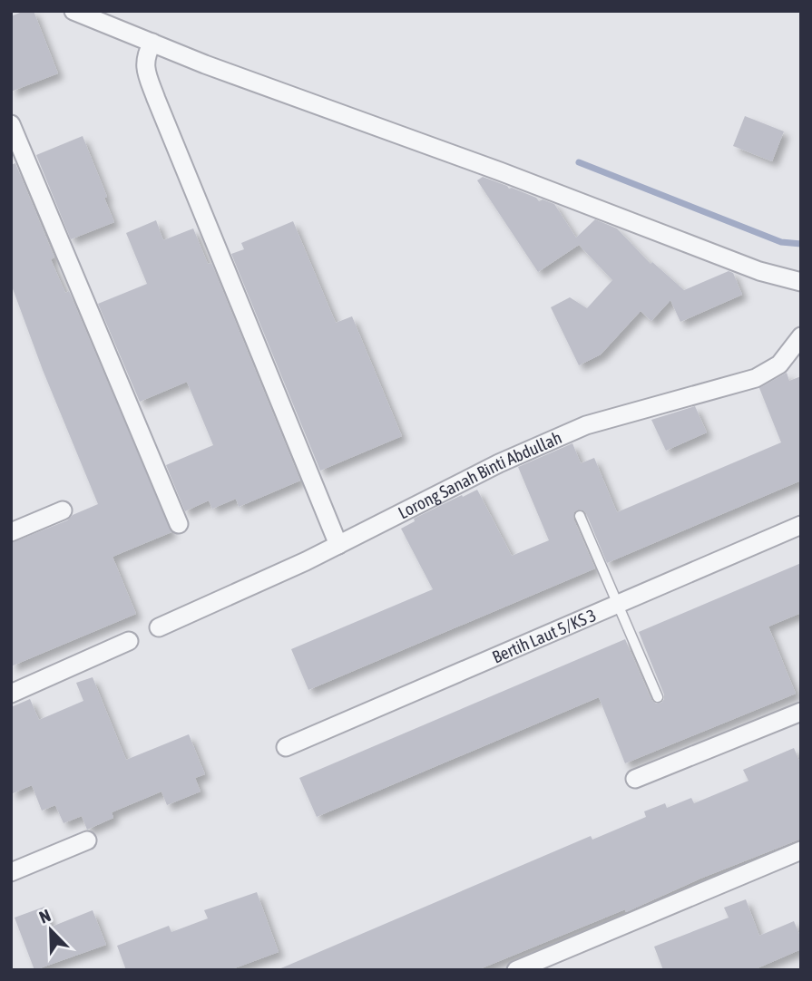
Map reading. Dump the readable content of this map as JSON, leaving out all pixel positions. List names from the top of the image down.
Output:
{
  "streets": {
    "street": ["Lorong Sanah Binti Abdullah", "Bertih Laut 5/KS 3"]
  },
  "north": "top left"
}
